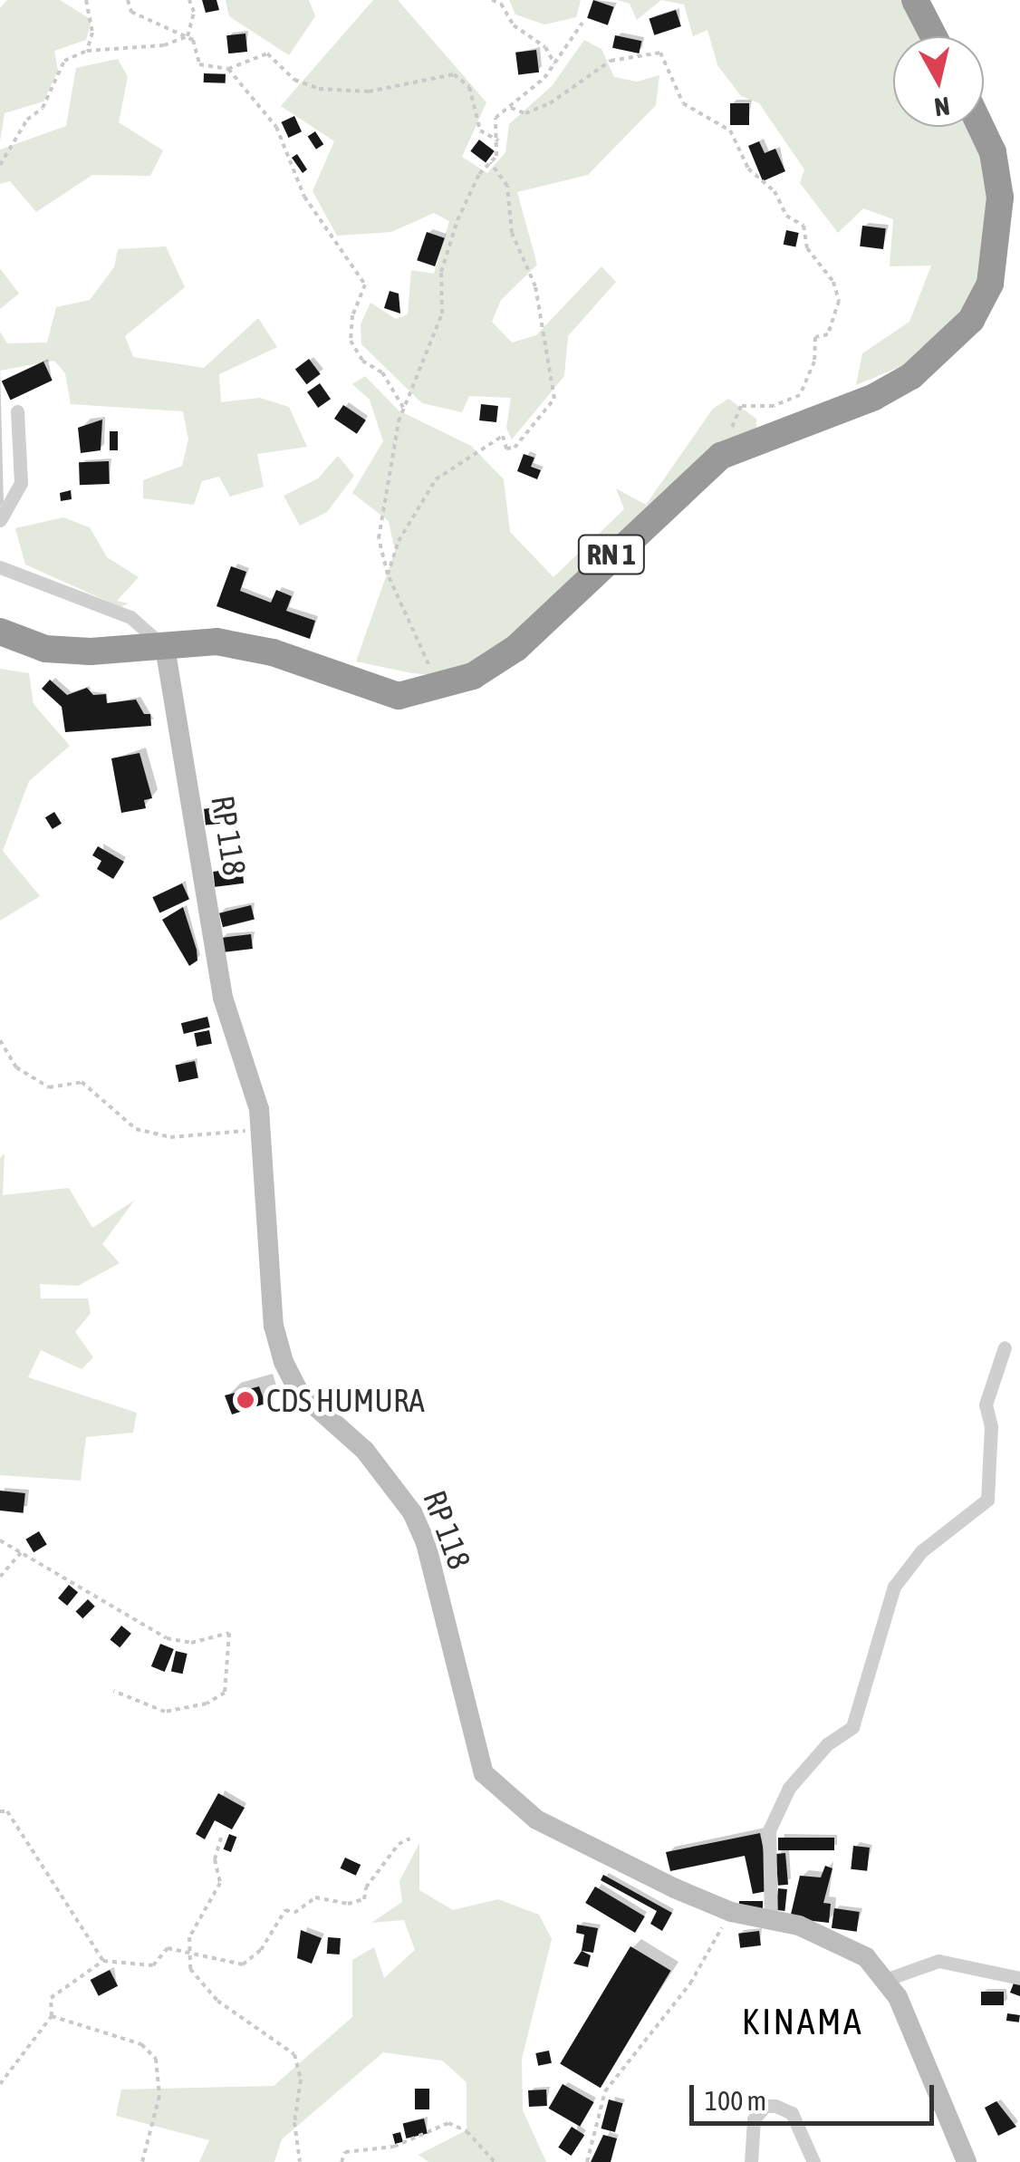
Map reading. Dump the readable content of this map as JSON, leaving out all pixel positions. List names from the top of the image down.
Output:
{
  "streets": {
    "highway": ["RN 1"],
    "main road": ["RP 118"]
  },
  "crossings": [
    ["RN 1", "RP 118"]
  ],
  "districts": ["KINAMA"],
  "places": ["CDS HUMURA"],
  "scale_bar": "100 m",
  "north": "bottom"
}
